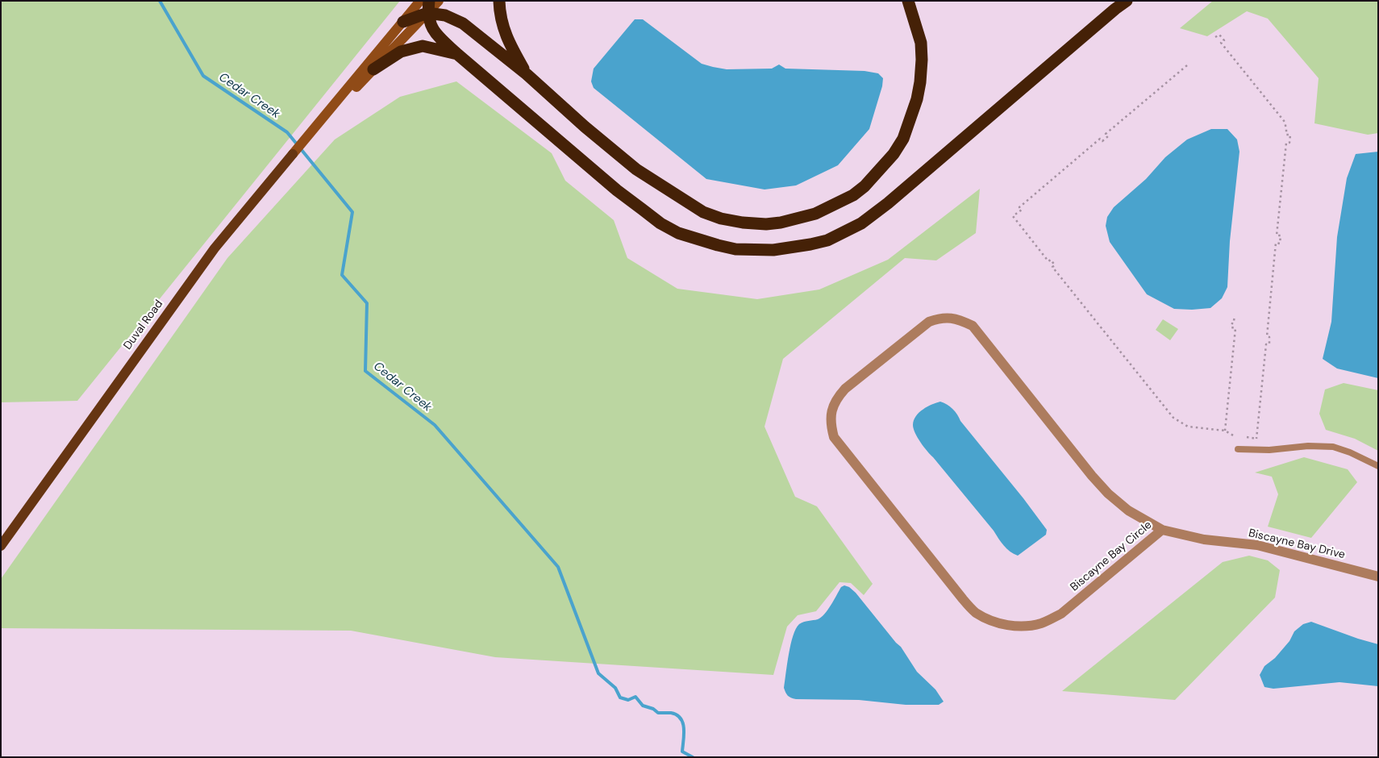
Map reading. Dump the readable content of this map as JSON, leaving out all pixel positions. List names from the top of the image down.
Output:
{
  "streets": {
    "main road": ["Duval Road"],
    "street": ["Biscayne Bay Drive", "Biscayne Bay Circle"]
  },
  "crossings": [
    ["Biscayne Bay Drive", "Biscayne Bay Circle"]
  ],
  "water": ["Cedar Creek"]
}
